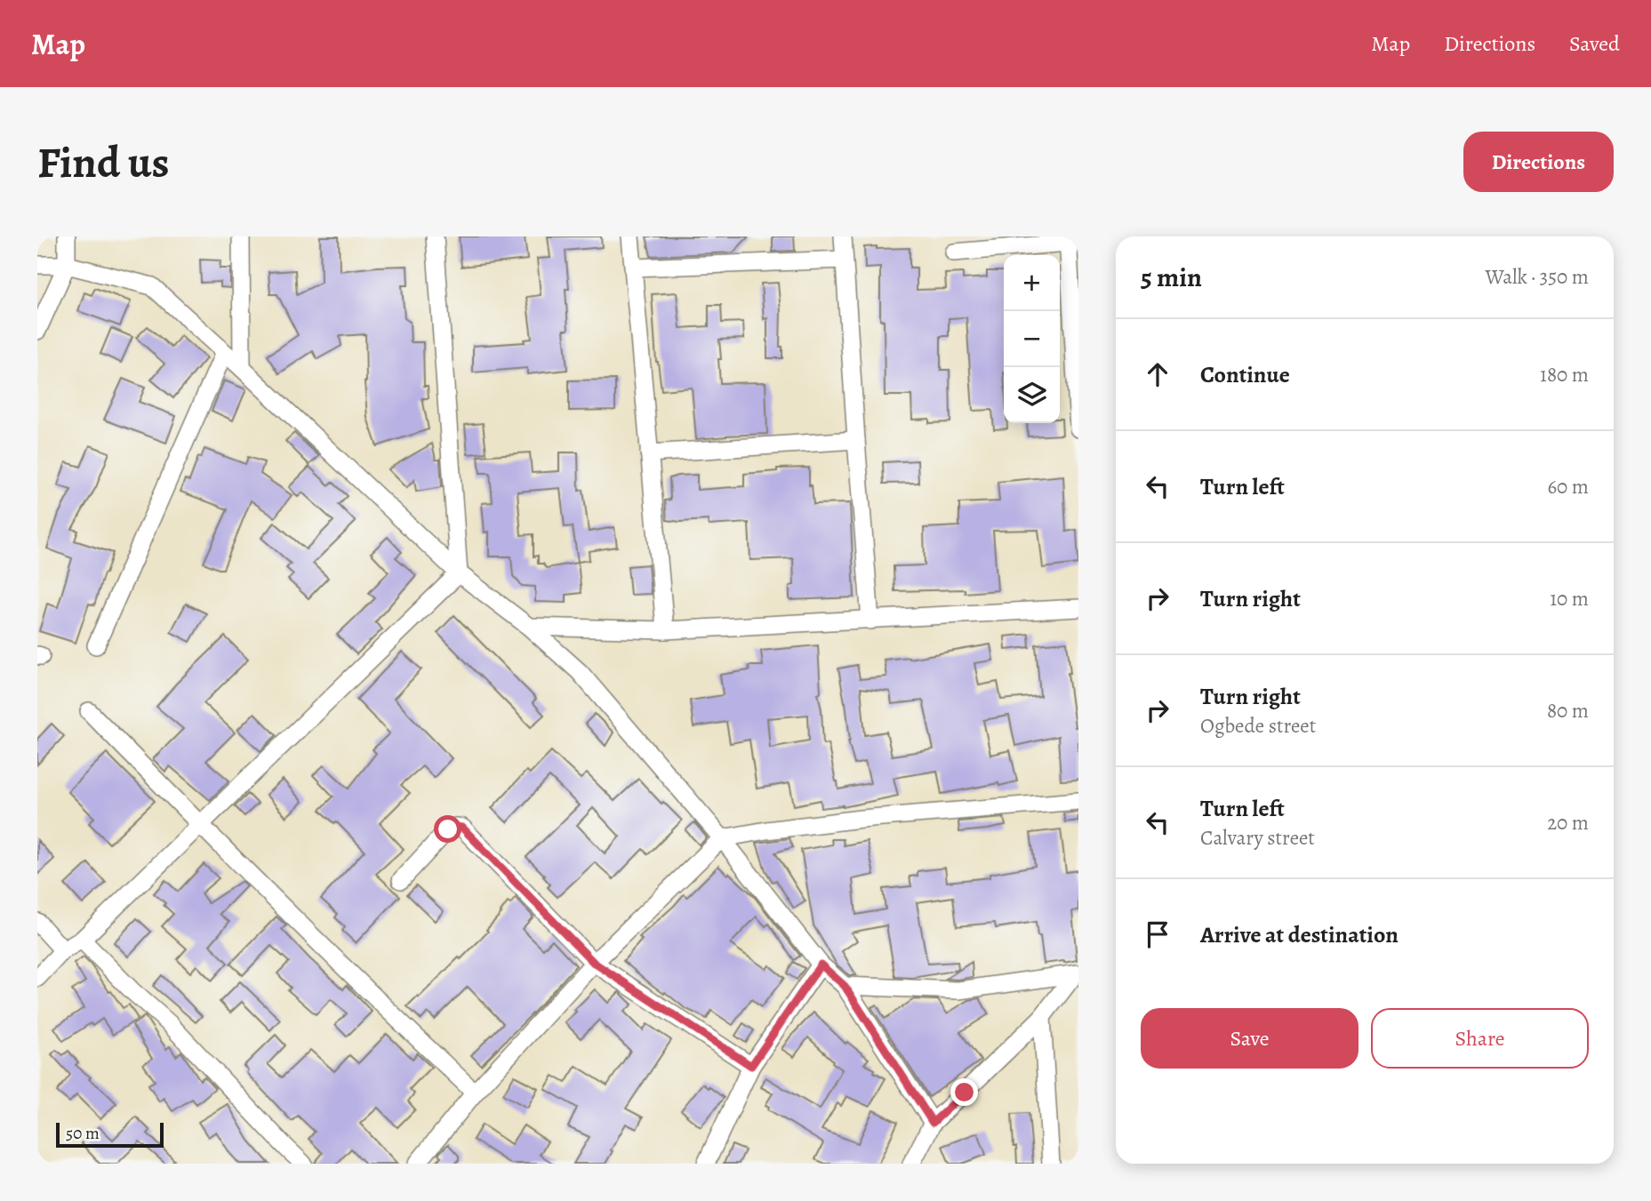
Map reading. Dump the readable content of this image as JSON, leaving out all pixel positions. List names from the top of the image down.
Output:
{
  "scale_bar": "50 m",
  "page": {
    "header": "Map",
    "nav": ["Map", "Directions", "Saved"],
    "buttons": [
      "Directions",
      ["Save", "Share"]
    ],
    "title": "Find us",
    "heading": ["5 min", "Walk · 350 m"],
    "map_buttons": ["+", "−"],
    "list": [
      ["Continue", "180 m"],
      ["Turn left", "60 m"],
      ["Turn right", "10 m"],
      ["Turn right", "Ogbede street", "80 m"],
      ["Turn left", "Calvary street", "20 m"],
      "Arrive at destination"
    ],
    "scale": "50 m"
  }
}
